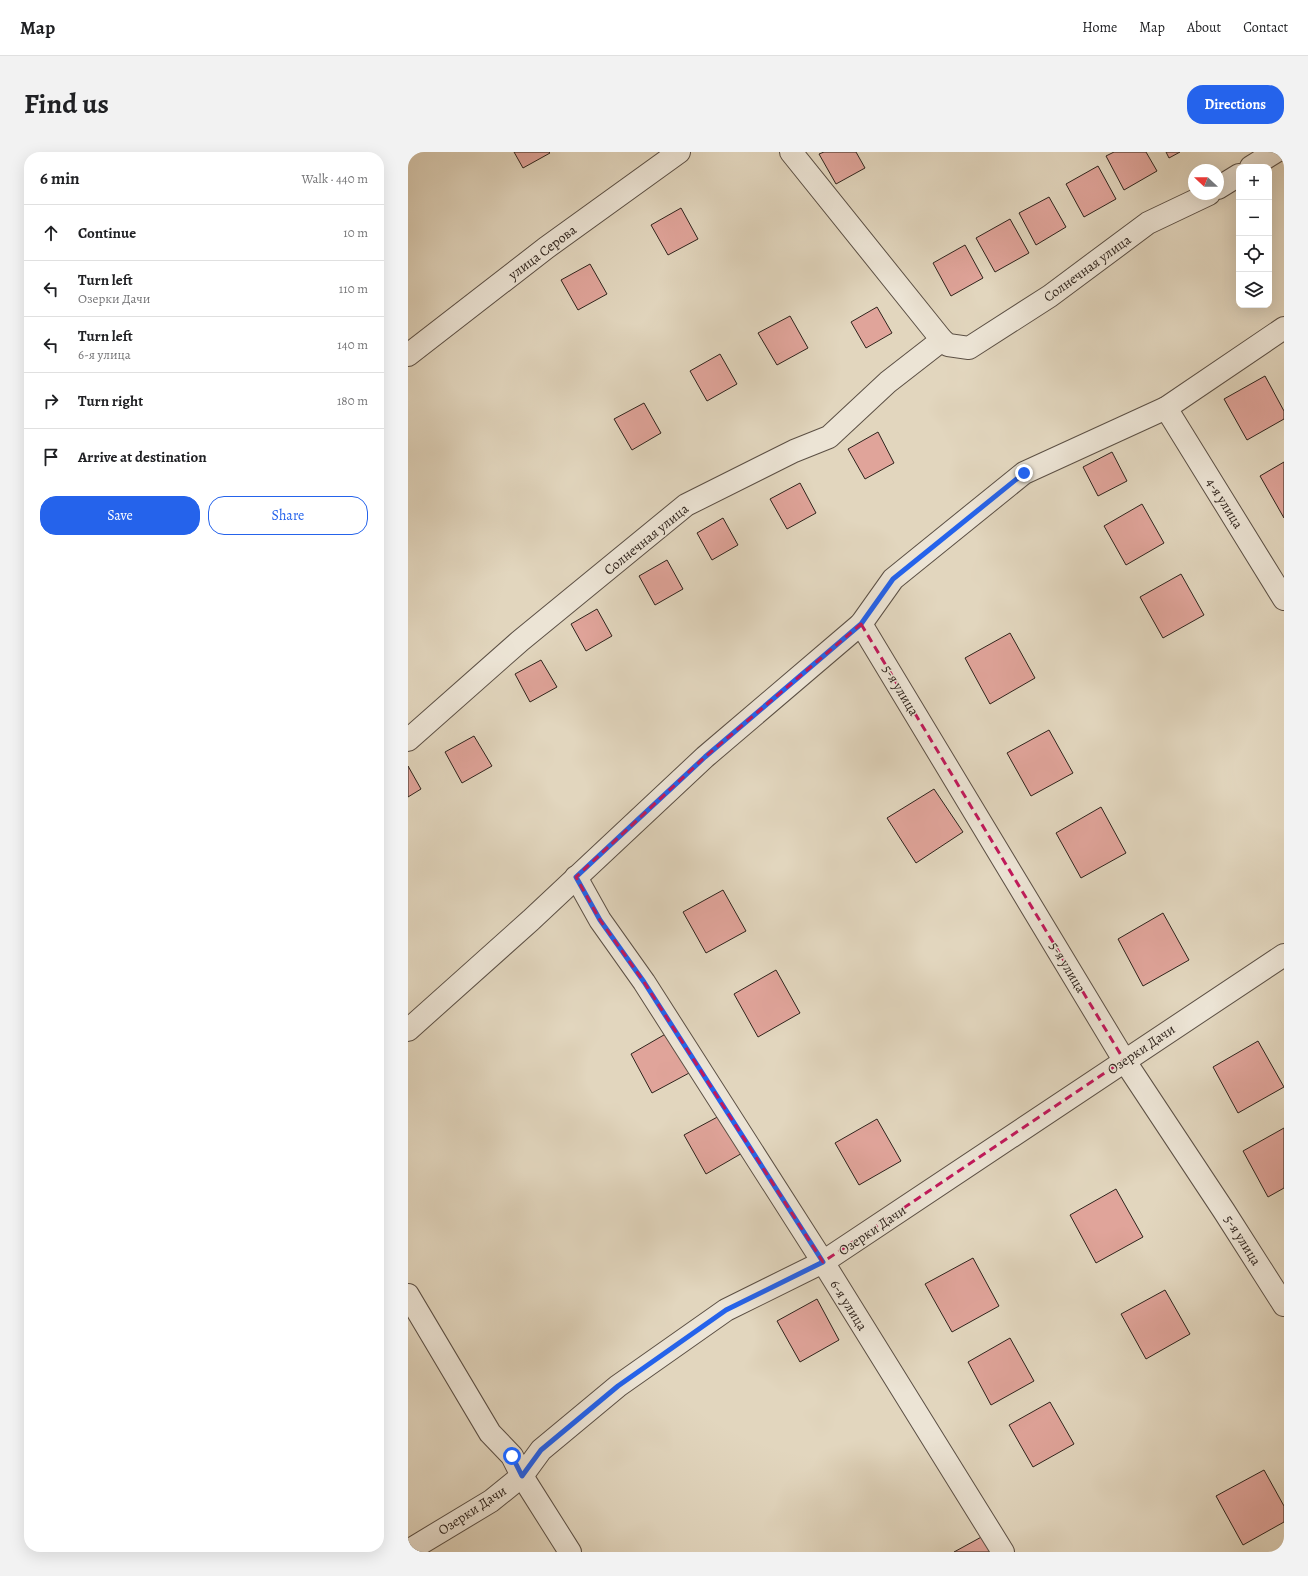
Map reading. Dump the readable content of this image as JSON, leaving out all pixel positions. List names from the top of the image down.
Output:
{
  "streets": {
    "street": [
      "улица Серова",
      "Солнечная улица",
      "4-я улица",
      "5-я улица",
      "Озерки Дачи",
      "6-я улица"
    ]
  },
  "crossings": [
    ["5-я улица", "Озерки Дачи"],
    ["Озерки Дачи", "6-я улица"]
  ],
  "north": "left",
  "page": {
    "header": "Map",
    "nav": [
      "Home",
      "Map",
      "About",
      "Contact"
    ],
    "title": "Find us",
    "buttons": [
      "Directions",
      ["Save", "Share"]
    ],
    "heading": ["6 min", "Walk · 440 m"],
    "map_buttons": ["+", "−"],
    "list": [
      ["Continue", "10 m"],
      ["Turn left", "Озерки Дачи", "110 m"],
      ["Turn left", "6-я улица", "140 m"],
      ["Turn right", "180 m"],
      "Arrive at destination"
    ]
  }
}
